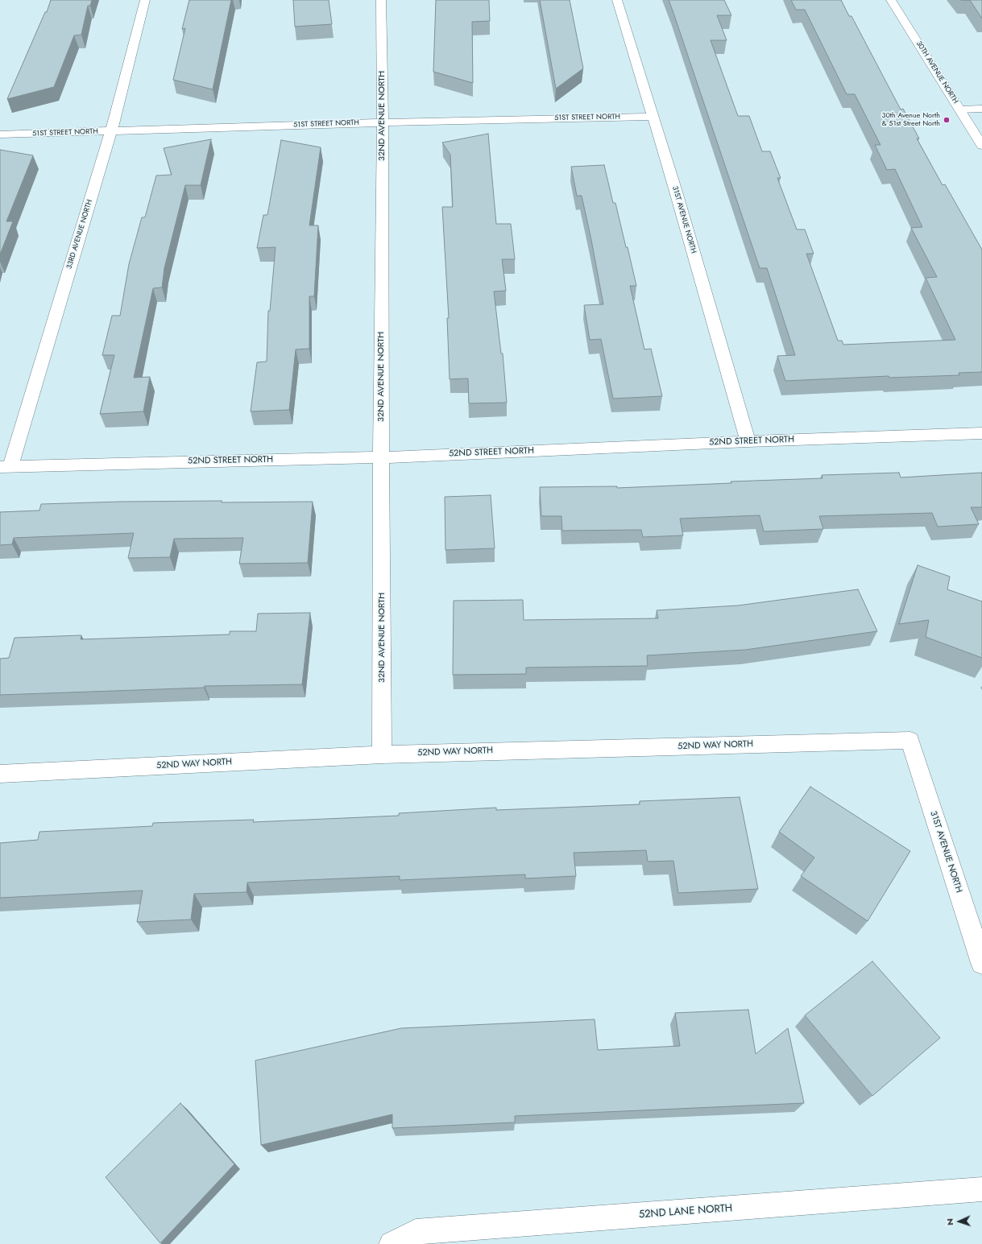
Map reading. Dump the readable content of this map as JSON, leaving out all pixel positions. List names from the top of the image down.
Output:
{
  "streets": {
    "street": [
      "30TH AVENUE NORTH",
      "32ND AVENUE NORTH",
      "51ST STREET NORTH",
      "31ST AVENUE NORTH",
      "33RD AVENUE NORTH",
      "52ND STREET NORTH",
      "52ND WAY NORTH",
      "52ND LANE NORTH"
    ]
  },
  "crossings": [
    ["32ND AVENUE NORTH", "51ST STREET NORTH"],
    ["32ND AVENUE NORTH", "52ND STREET NORTH"],
    ["32ND AVENUE NORTH", "52ND WAY NORTH"],
    ["51ST STREET NORTH", "31ST AVENUE NORTH"],
    ["51ST STREET NORTH", "33RD AVENUE NORTH"],
    ["31ST AVENUE NORTH", "52ND STREET NORTH"],
    ["31ST AVENUE NORTH", "52ND WAY NORTH"],
    ["33RD AVENUE NORTH", "52ND STREET NORTH"]
  ],
  "places": ["30th Avenue North & 51st Street North"],
  "north": "left"
}
